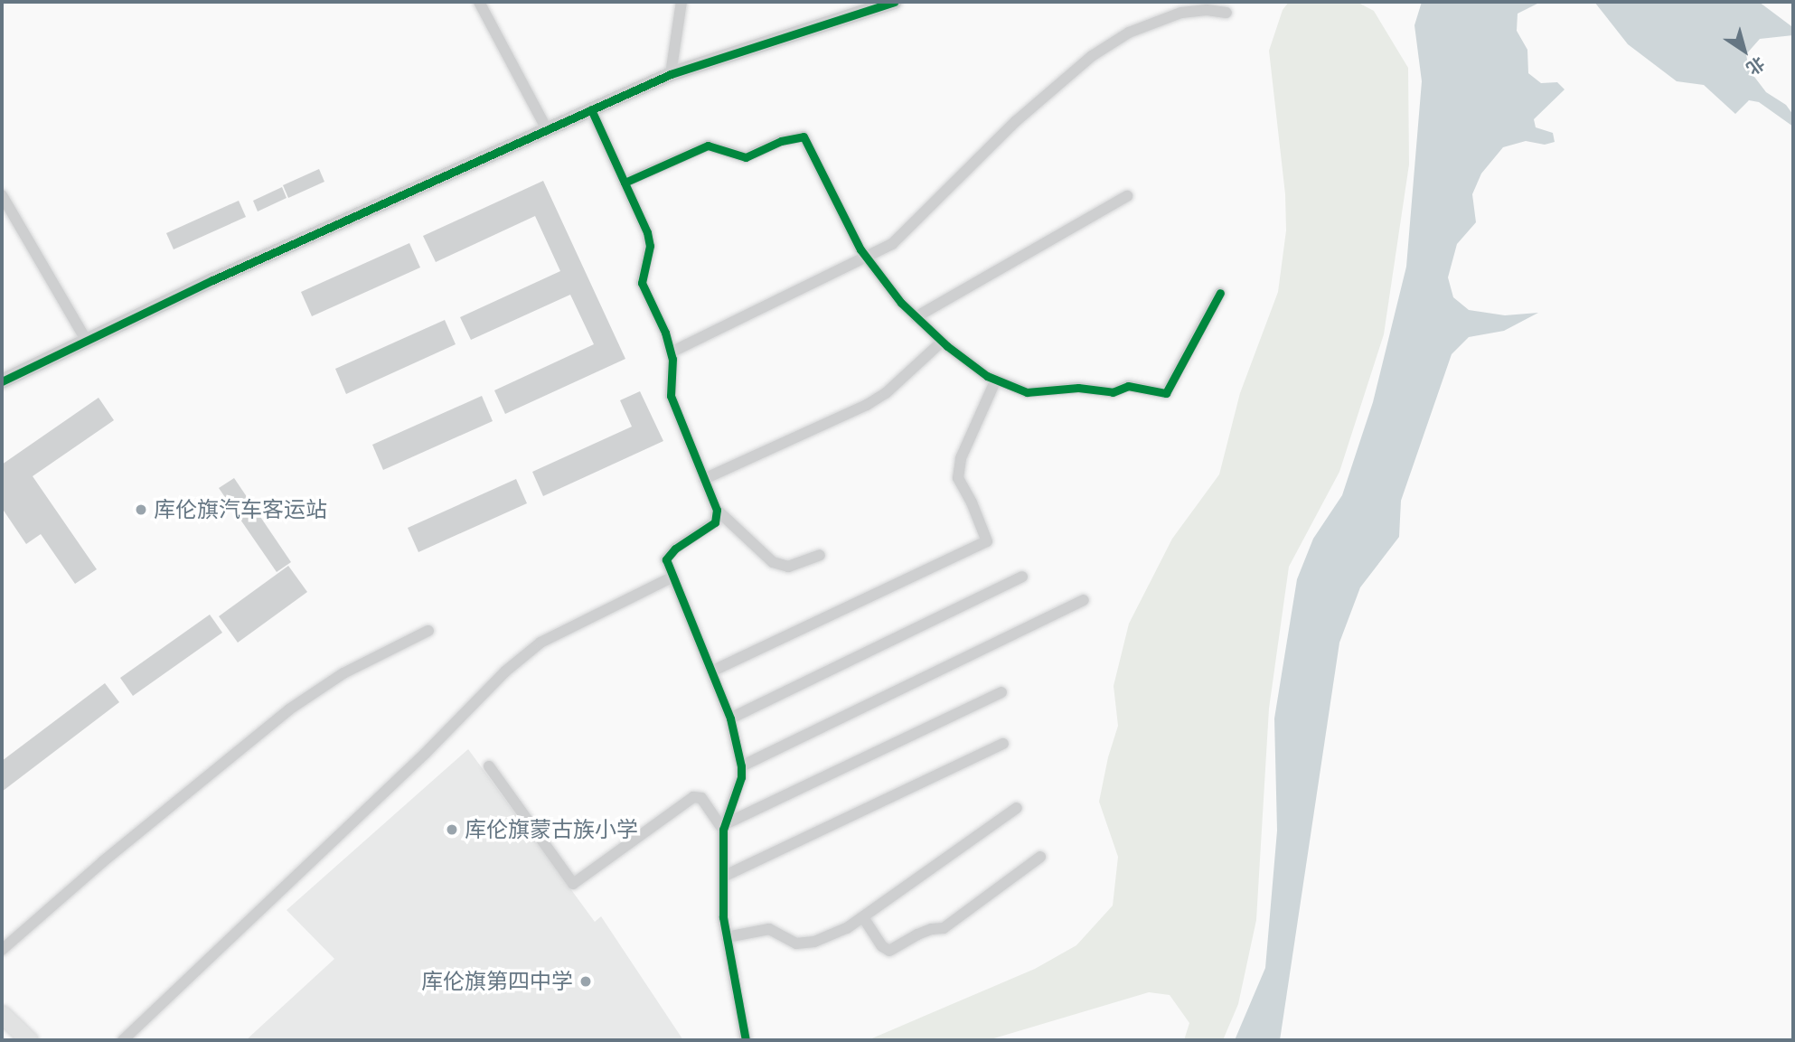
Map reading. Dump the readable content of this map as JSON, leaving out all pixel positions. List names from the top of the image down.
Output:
{
  "places": ["库伦旗汽车客运站", "库伦旗蒙古族小学", "库伦旗第四中学"],
  "north": "bottom right"
}
